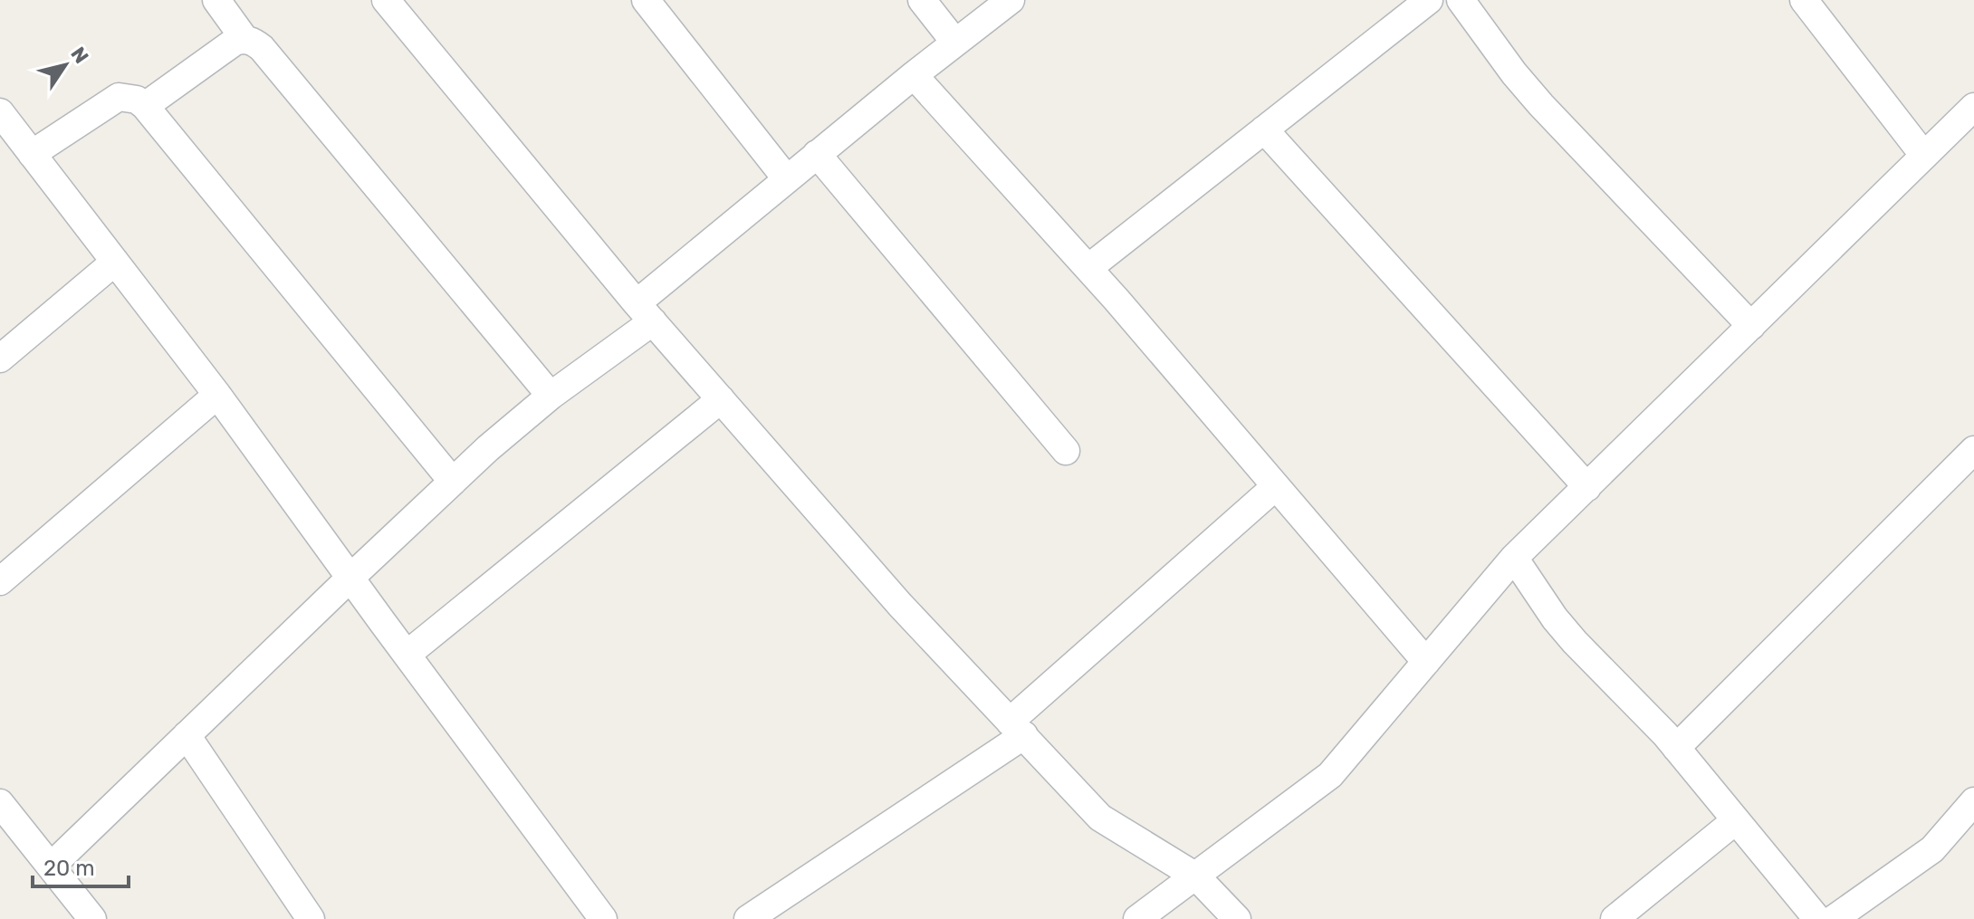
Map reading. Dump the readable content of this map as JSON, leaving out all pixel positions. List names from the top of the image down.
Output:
{
  "scale_bar": "20 m",
  "north": "top right"
}
